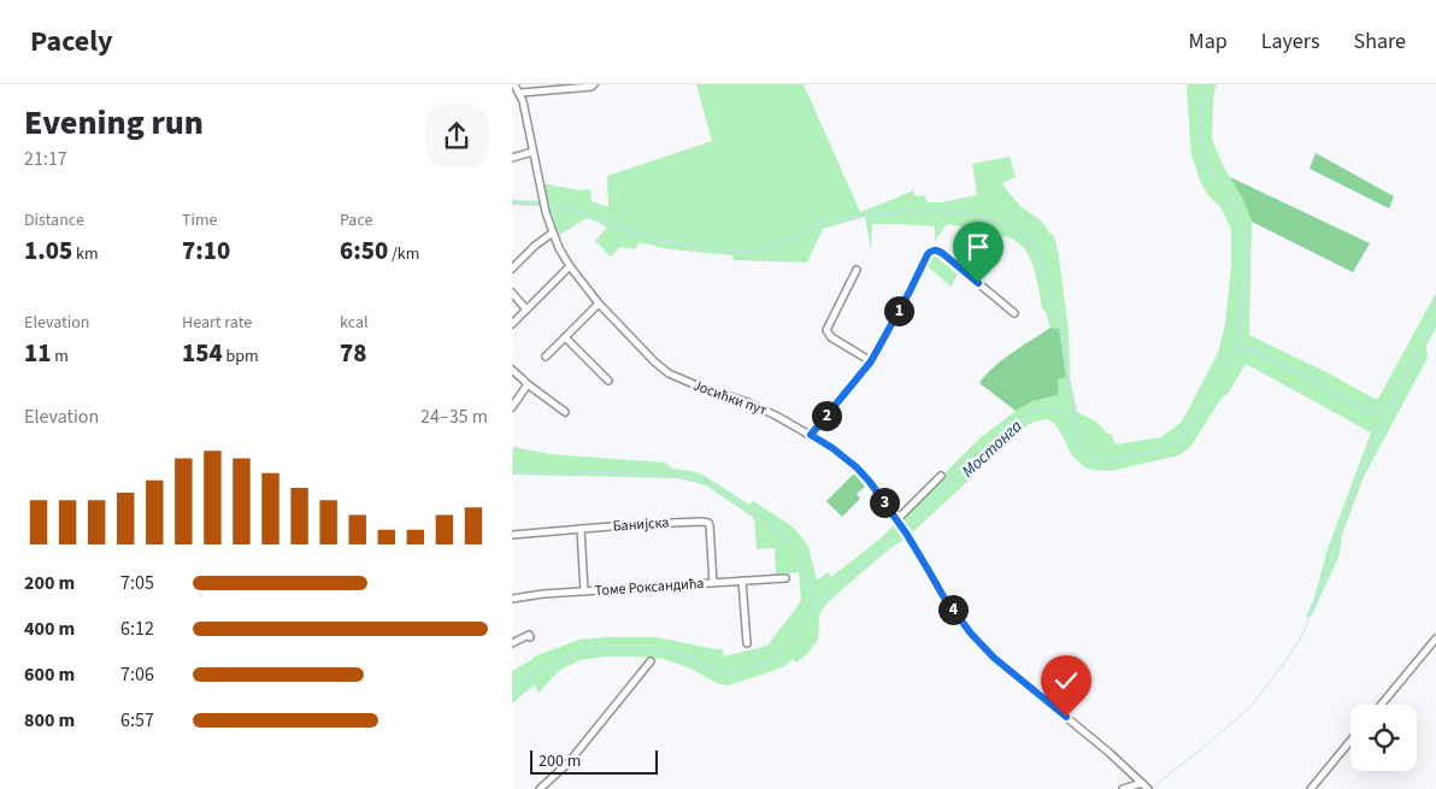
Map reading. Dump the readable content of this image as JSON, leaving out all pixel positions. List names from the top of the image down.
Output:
{
  "streets": {
    "street": ["Јосићки пут", "Банијска", "Томе Роксандића"]
  },
  "crossings": [
    ["Банијска", "Томе Роксандића"]
  ],
  "water": ["Мостонга"],
  "scale_bar": "200 m",
  "page": {
    "header": "Pacely",
    "nav": ["Map", "Layers", "Share"],
    "heading": ["Evening run", "21:17"],
    "stats": [
      ["Distance", "1.05 km"],
      ["Time", "7:10"],
      ["Pace", "6:50 /km"],
      ["Elevation", "11 m"],
      ["Heart rate", "154 bpm"],
      ["kcal", "78"]
    ],
    "pins": [
      "1",
      "2",
      "3",
      "4"
    ],
    "chart": ["Elevation", "24–35 m"],
    "list": [
      {
        "name": "200 m",
        "note": "7:05"
      },
      {
        "name": "400 m",
        "note": "6:12"
      },
      {
        "name": "600 m",
        "note": "7:06"
      },
      {
        "name": "800 m",
        "note": "6:57"
      }
    ],
    "scale": "200 m"
  }
}
